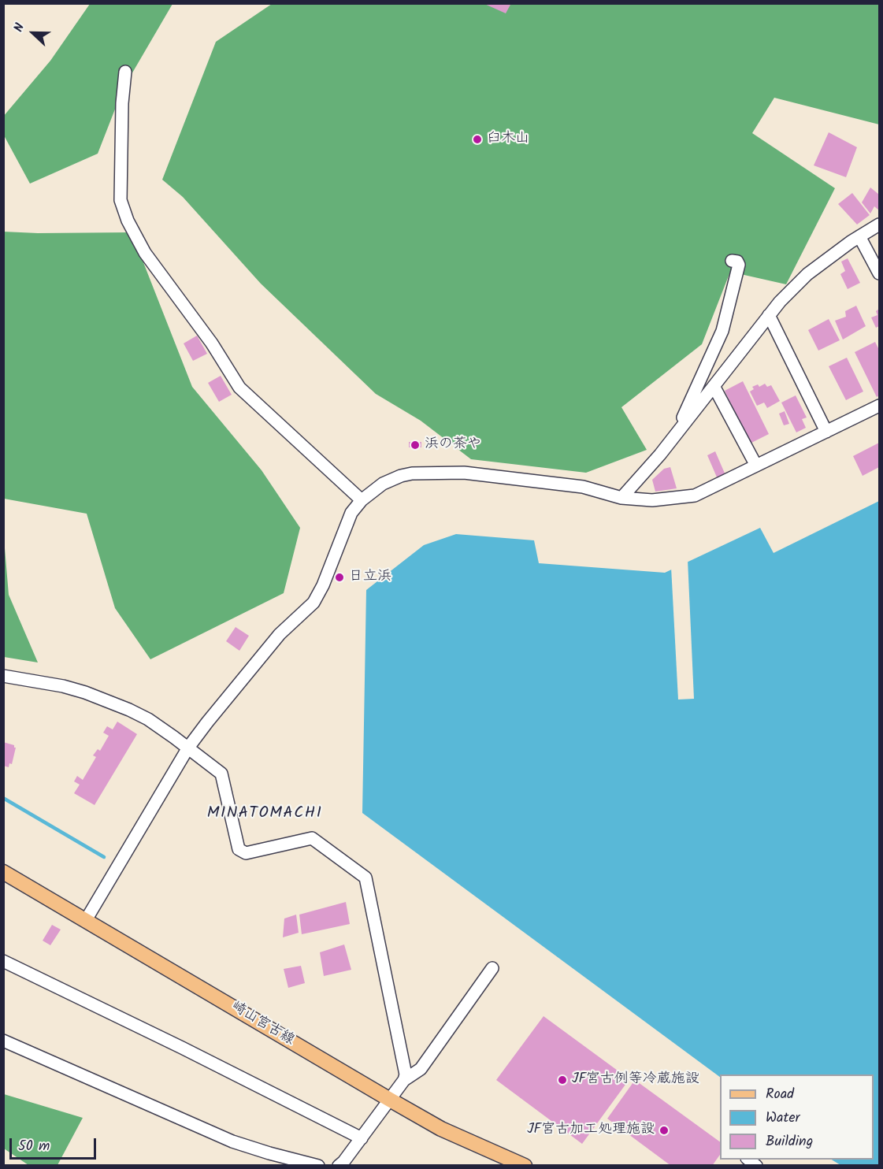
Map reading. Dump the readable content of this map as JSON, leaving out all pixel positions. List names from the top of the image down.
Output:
{
  "streets": {
    "main road": ["崎山宮古線"]
  },
  "districts": ["MINATOMACHI"],
  "places": [
    "臼木山",
    "浜の茶や",
    "日立浜",
    "JF宮古例等冷蔵施設",
    "JF宮古加工処理施設"
  ],
  "legend": ["Road", "Water", "Building"],
  "scale_bar": "50 m",
  "north": "left"
}
